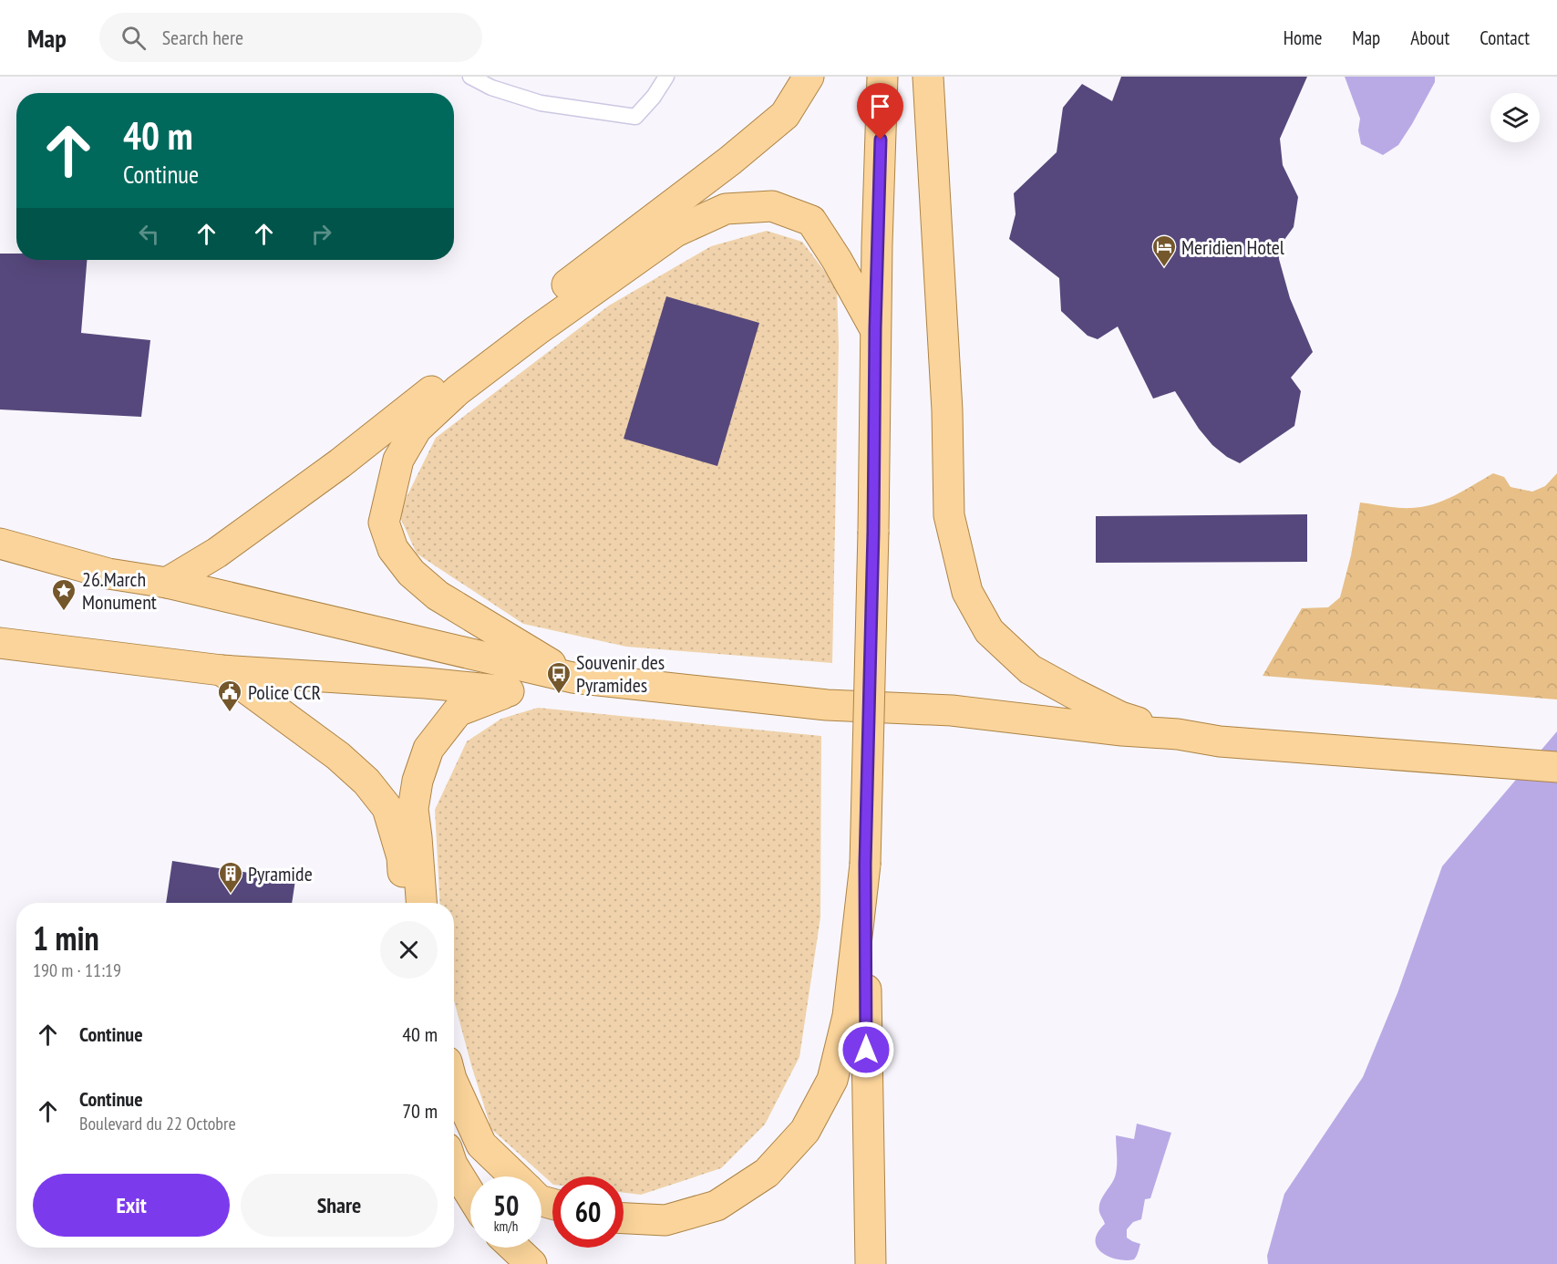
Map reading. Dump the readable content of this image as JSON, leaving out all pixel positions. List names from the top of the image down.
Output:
{
  "places": {
    "hotel": ["Meridien Hotel"],
    "place": ["26.March Monument"],
    "bus stop": ["Souvenir des Pyramides"],
    "public building": ["Police CCR"],
    "building": ["Pyramide"]
  },
  "page": {
    "header": "Map",
    "search": "Search here",
    "nav": [
      "Home",
      "Map",
      "About",
      "Contact"
    ],
    "turn": ["40 m", "Continue"],
    "heading": ["1 min", "190 m · 11:19"],
    "list": [
      {
        "name": "Continue",
        "value": "40 m"
      },
      {
        "name": "Continue",
        "note": "Boulevard du 22 Octobre",
        "value": "70 m"
      }
    ],
    "buttons": ["Exit", "Share"],
    "speed": "50 km/h",
    "limit": "60"
  }
}
